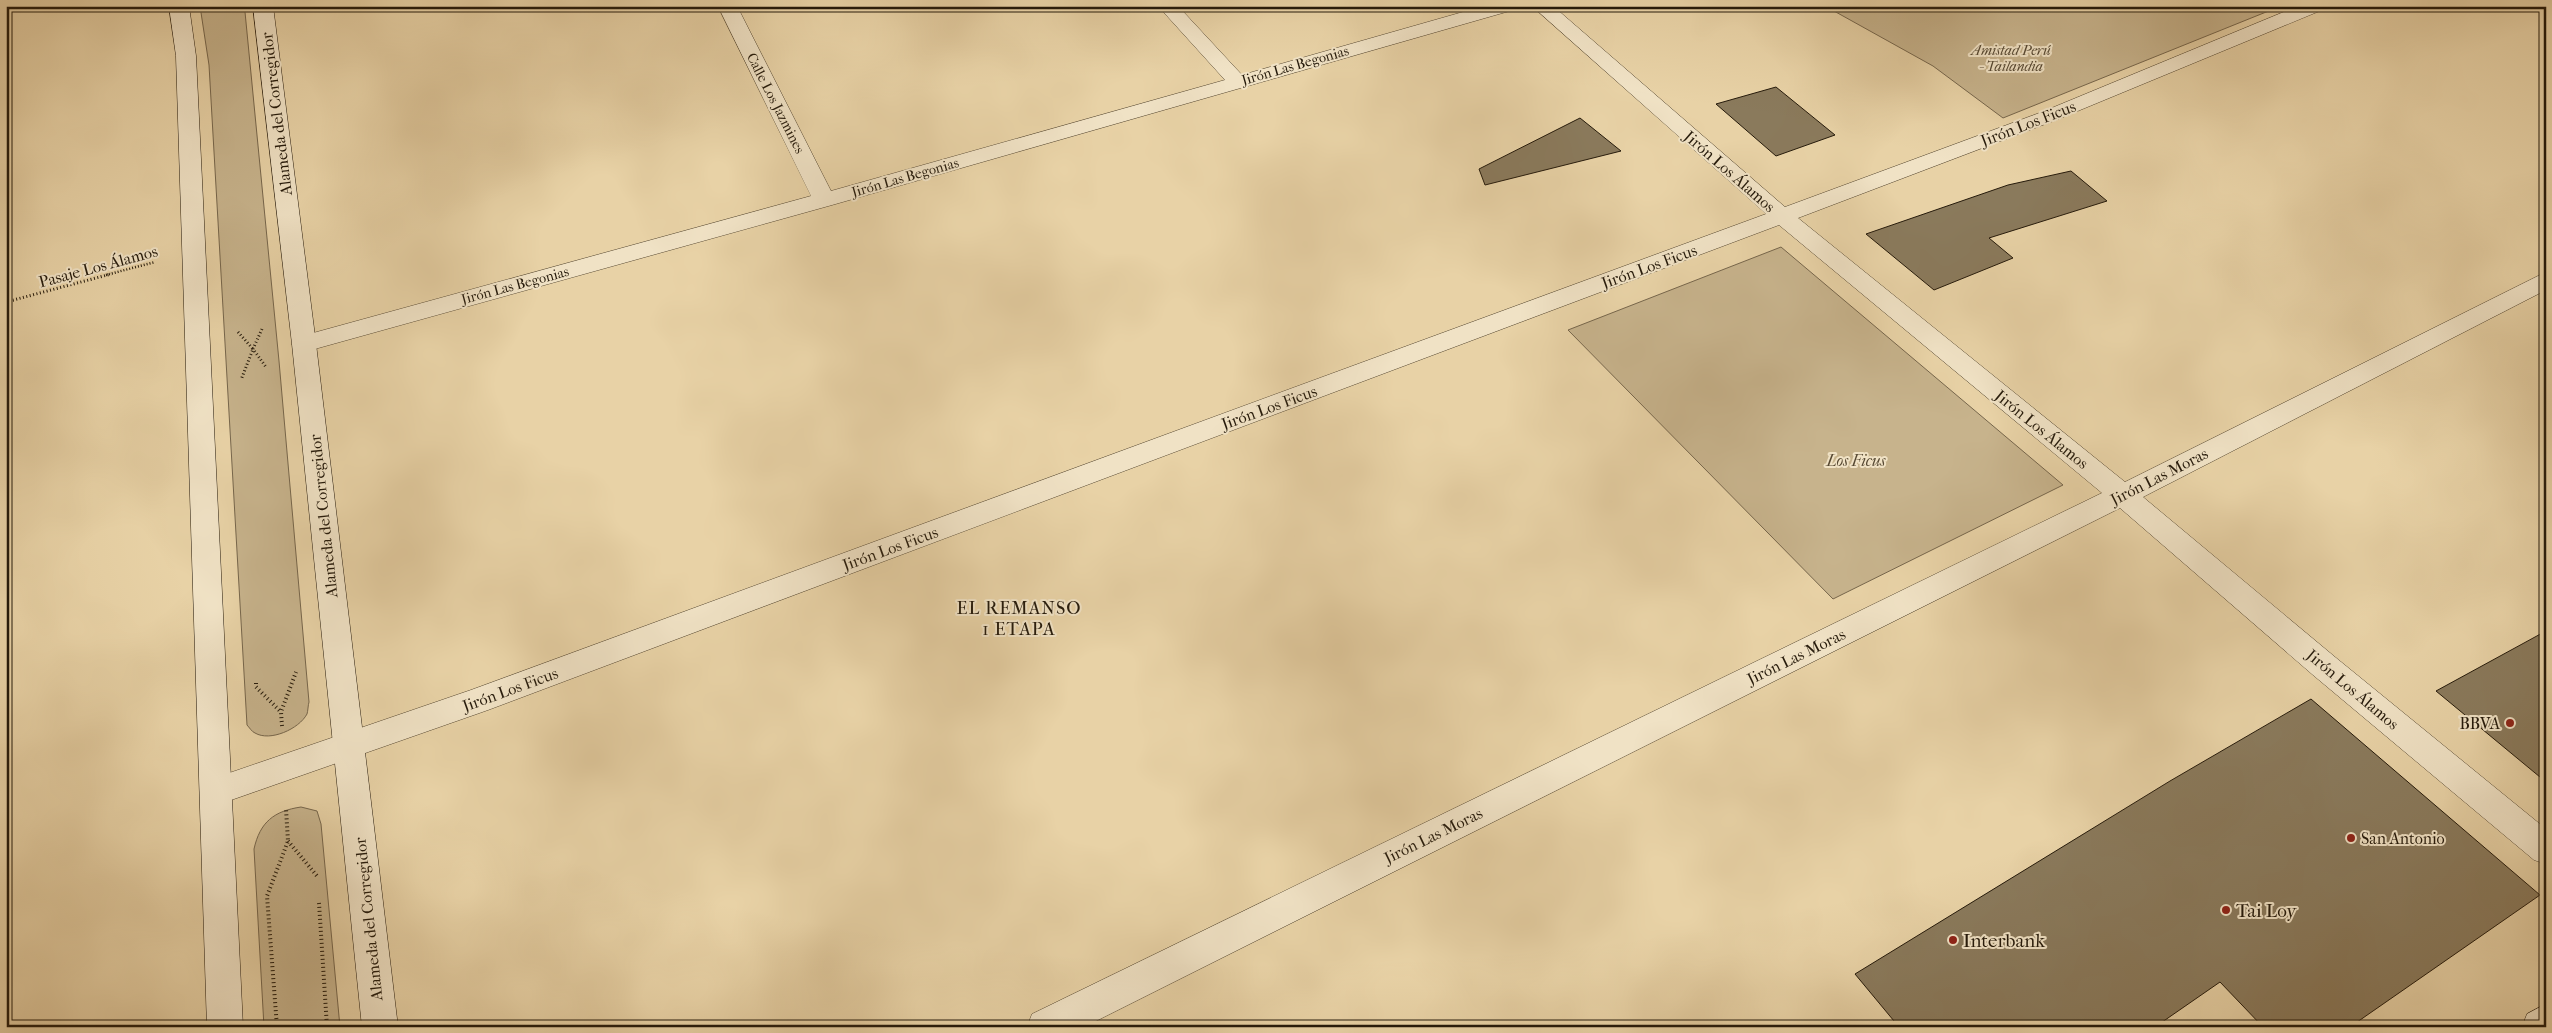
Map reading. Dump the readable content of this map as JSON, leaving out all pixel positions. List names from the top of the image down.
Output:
{
  "streets": {
    "street": [
      "Jirón Las Begonias",
      "Calle Los Jazmines",
      "Alameda del Corregidor",
      "Jirón Los Ficus",
      "Jirón Los Álamos",
      "Jirón Las Moras"
    ],
    "path": ["Pasaje Los Álamos"]
  },
  "crossings": [
    ["Jirón Las Begonias", "Calle Los Jazmines"],
    ["Jirón Las Begonias", "Alameda del Corregidor"],
    ["Alameda del Corregidor", "Jirón Los Ficus"],
    ["Jirón Los Ficus", "Jirón Los Álamos"],
    ["Jirón Los Álamos", "Jirón Las Moras"]
  ],
  "districts": ["EL REMANSO 1 ETAPA"],
  "parks": ["Amistad Perú - Tailandia", "Los Ficus"],
  "places": [
    "BBVA",
    "San Antonio",
    "Tai Loy",
    "Interbank"
  ]
}
